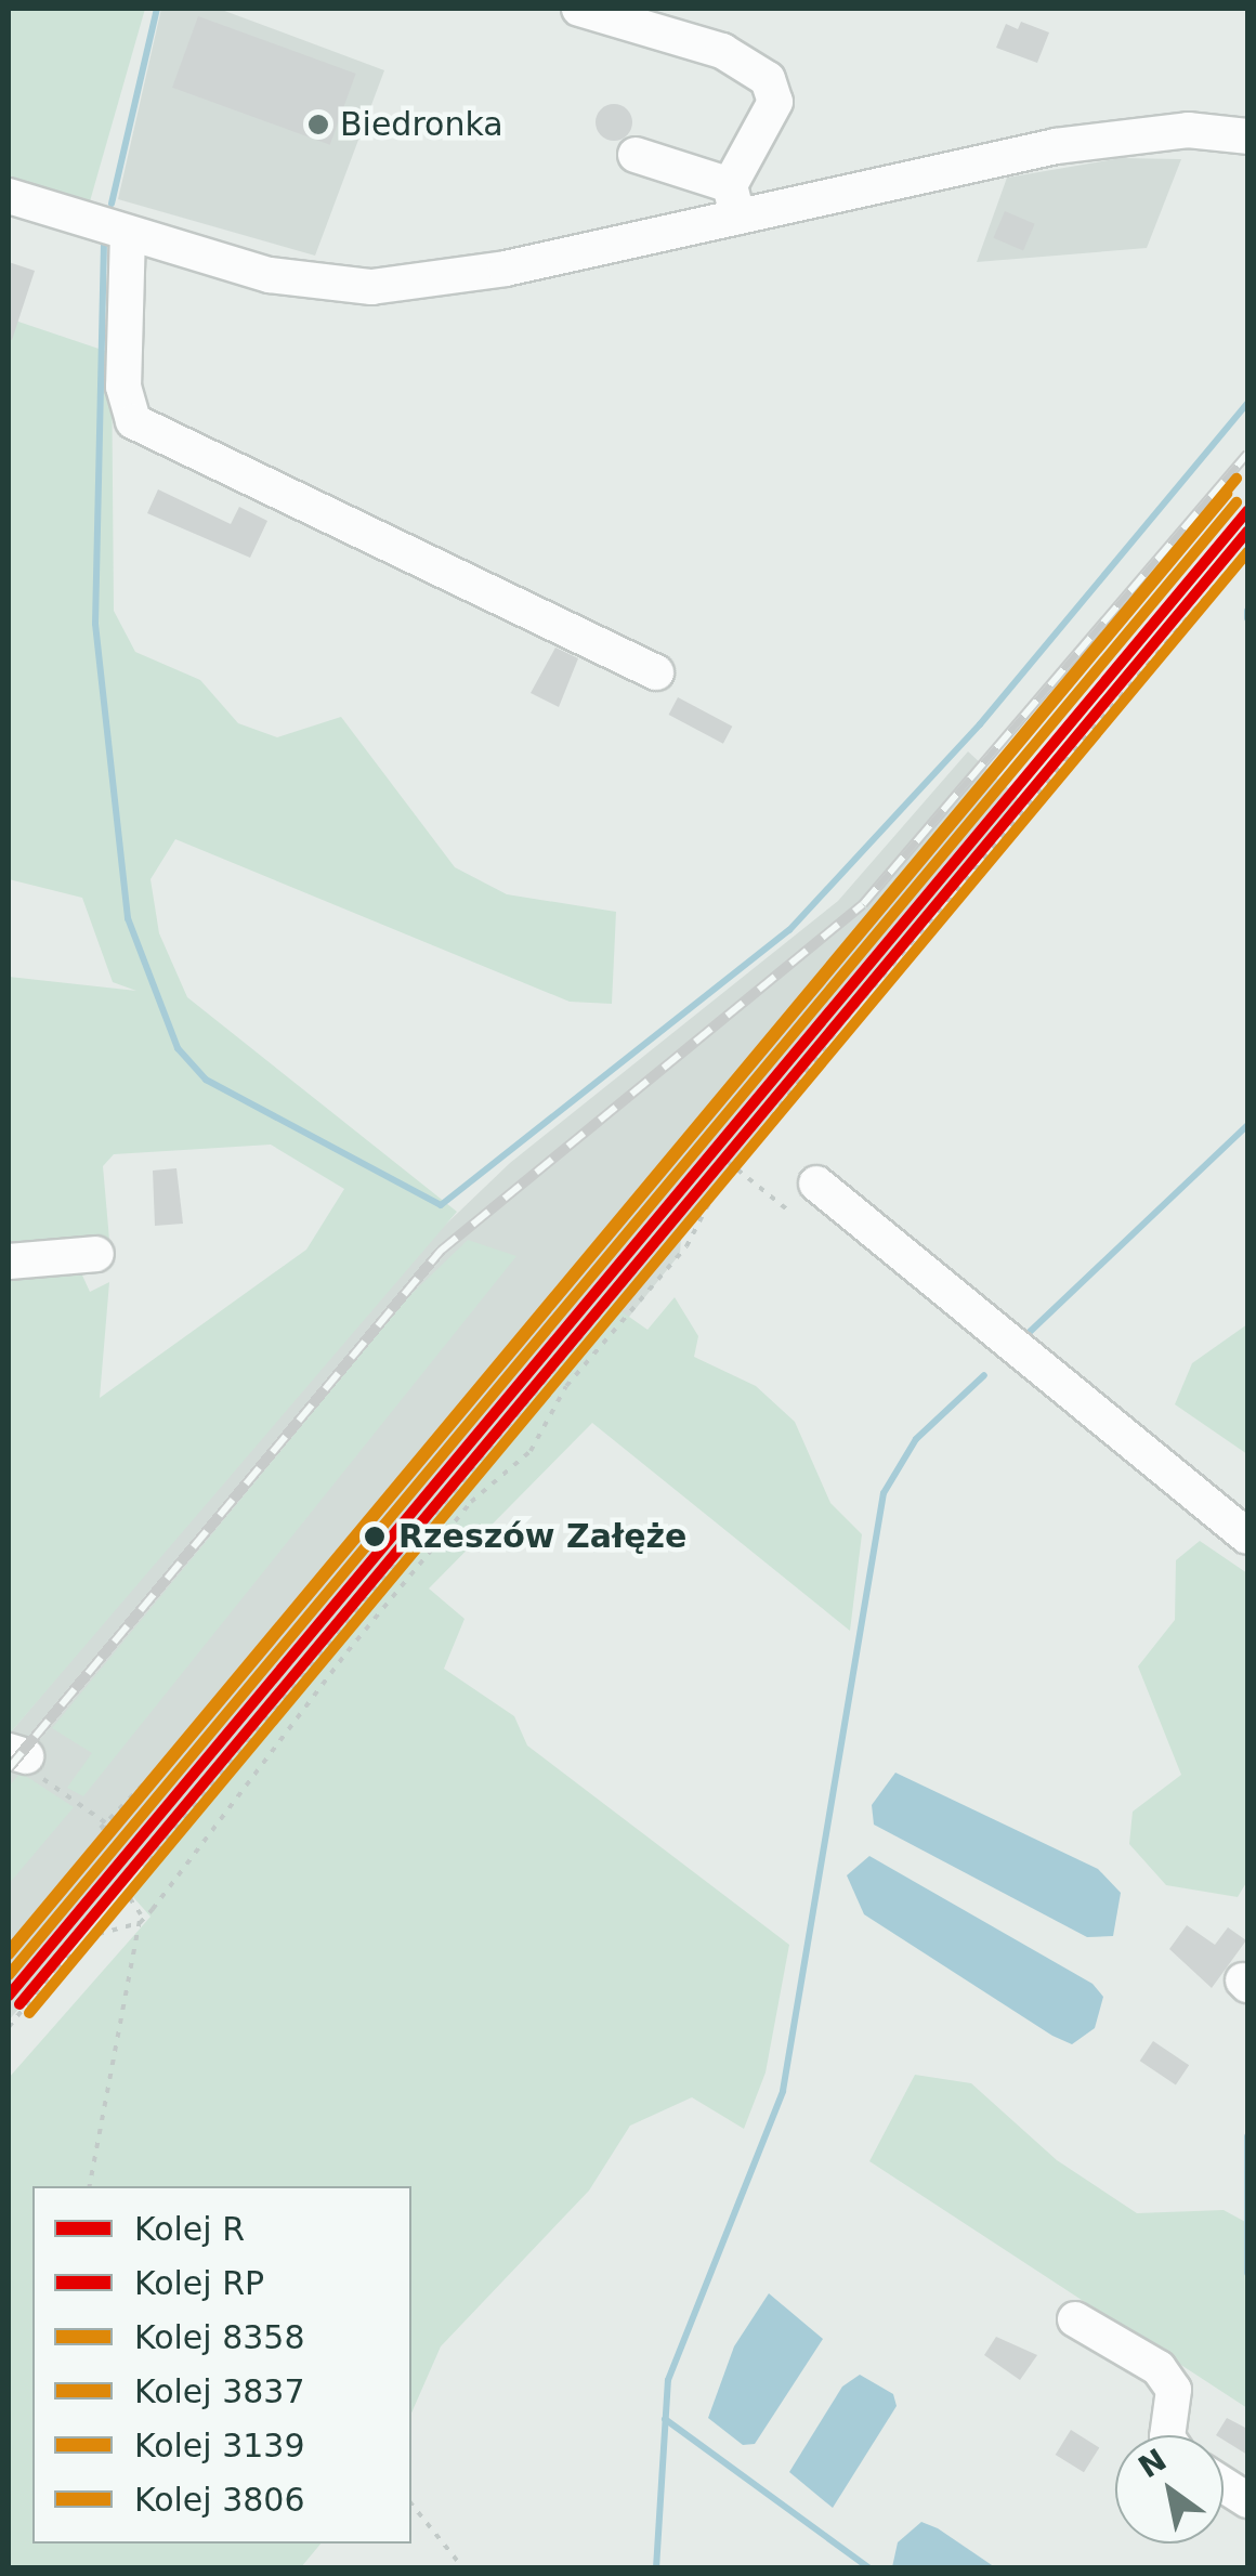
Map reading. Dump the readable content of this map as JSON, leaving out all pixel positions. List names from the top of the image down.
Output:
{
  "places": ["Biedronka", "Rzeszów Załęże"],
  "lines": [
    "rail line 3806",
    "rail line 3139",
    "rail line 8358",
    "rail line R",
    "rail line RP",
    "rail line 3837"
  ],
  "legend": [
    "Kolej R",
    "Kolej RP",
    "Kolej 8358",
    "Kolej 3837",
    "Kolej 3139",
    "Kolej 3806"
  ],
  "north": "top left"
}
